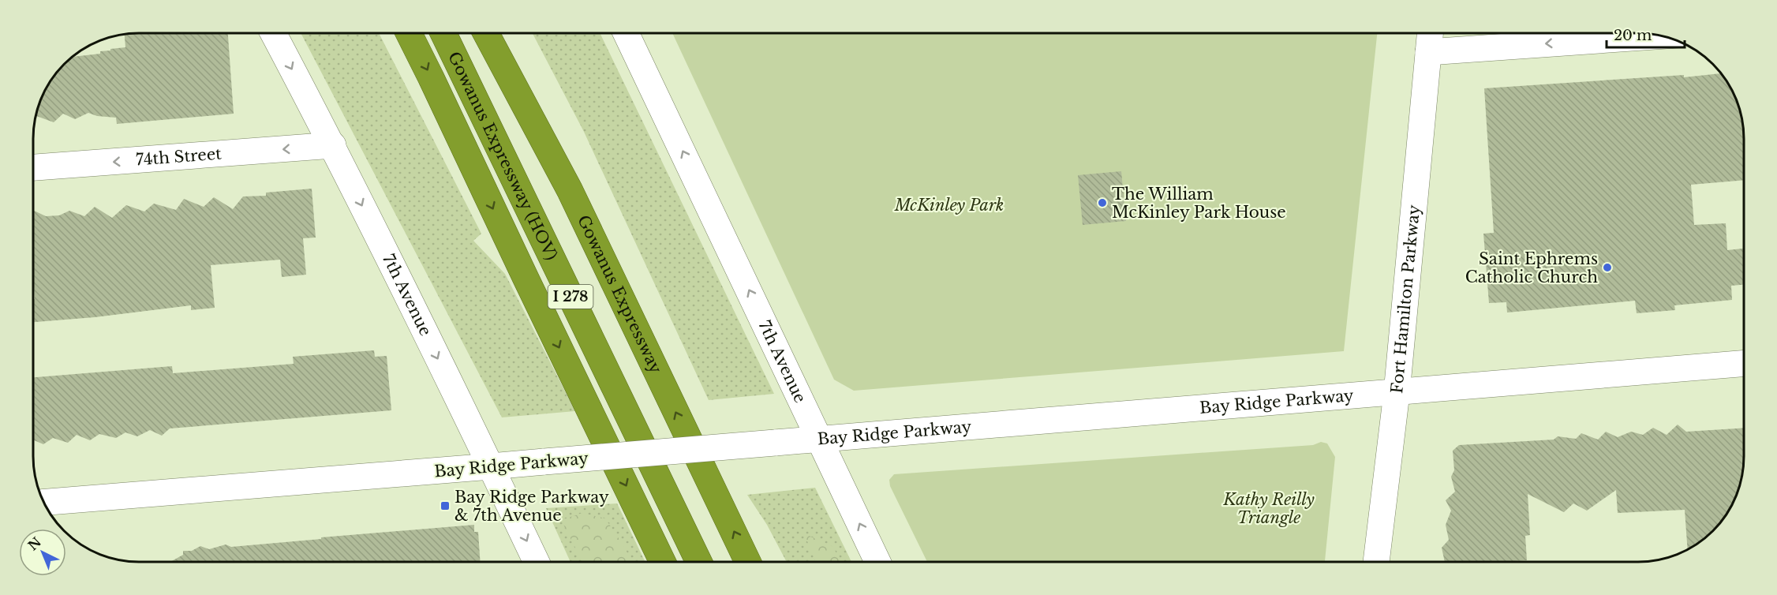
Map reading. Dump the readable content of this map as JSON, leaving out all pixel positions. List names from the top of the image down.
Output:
{
  "streets": {
    "highway": ["Gowanus Expressway (HOV)", "Gowanus Expressway", "I 278"],
    "main road": [
      "74th Street",
      "7th Avenue",
      "Fort Hamilton Parkway",
      "Bay Ridge Parkway"
    ]
  },
  "crossings": [
    ["74th Street", "7th Avenue"],
    ["7th Avenue", "Bay Ridge Parkway"],
    ["Fort Hamilton Parkway", "Bay Ridge Parkway"]
  ],
  "one_way": ["74th Street"],
  "parks": ["McKinley Park", "Kathy Reilly Triangle"],
  "places": {
    "other": ["The William McKinley Park House", "Saint Ephrems Catholic Church"],
    "transit": ["Bay Ridge Parkway & 7th Avenue"]
  },
  "scale_bar": "20 m",
  "north": "top left"
}
